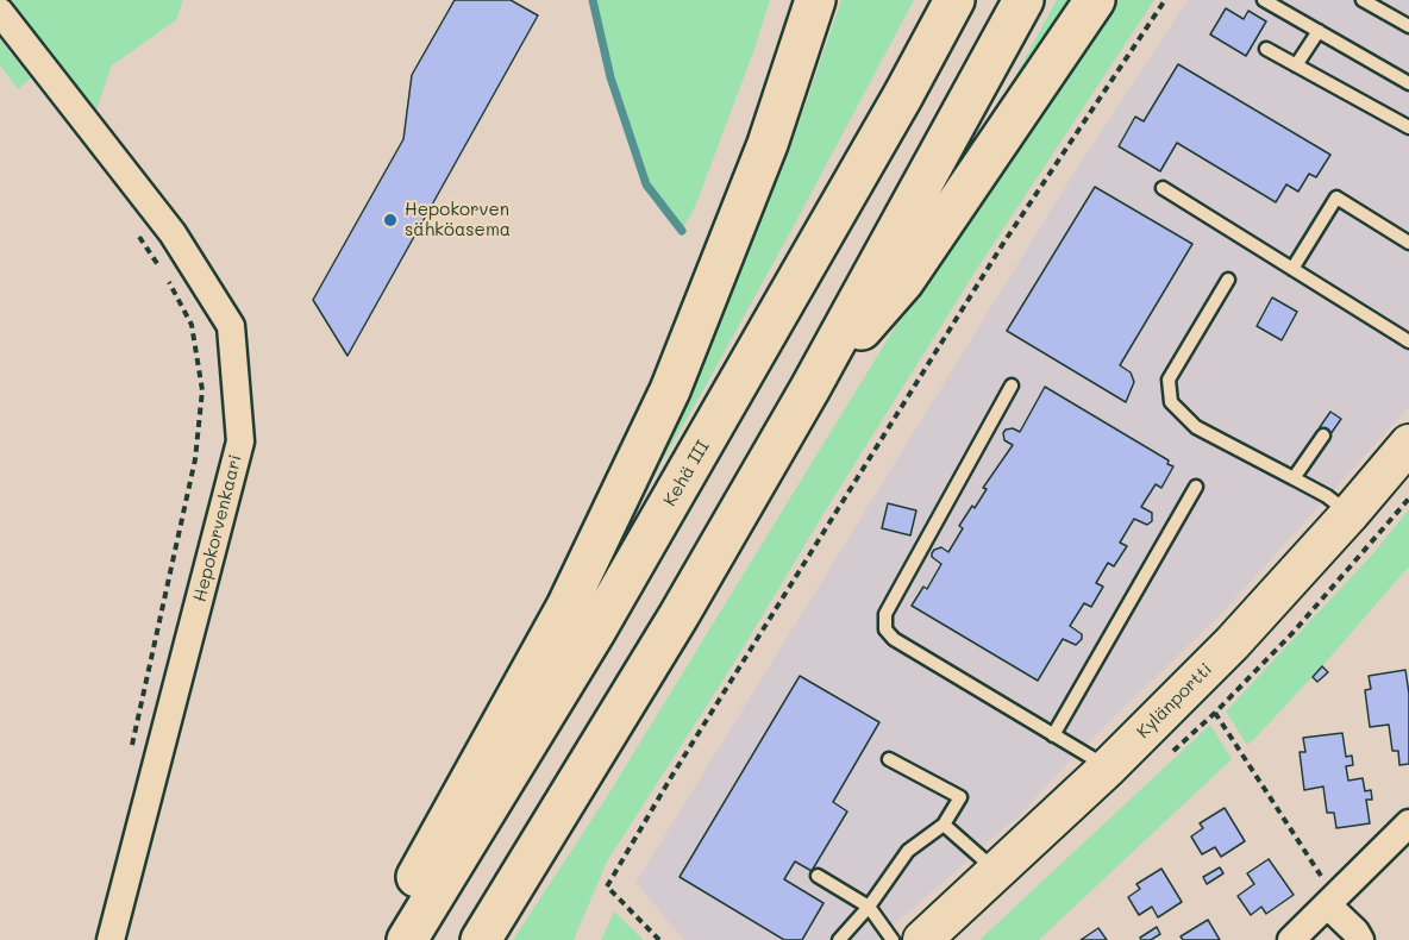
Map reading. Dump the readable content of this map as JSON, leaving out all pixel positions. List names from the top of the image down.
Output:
{
  "streets": {
    "highway": ["Kehä III"],
    "street": ["Hepokorvenkaari", "Kylänportti"]
  },
  "places": ["Hepokorven sähköasema"]
}
